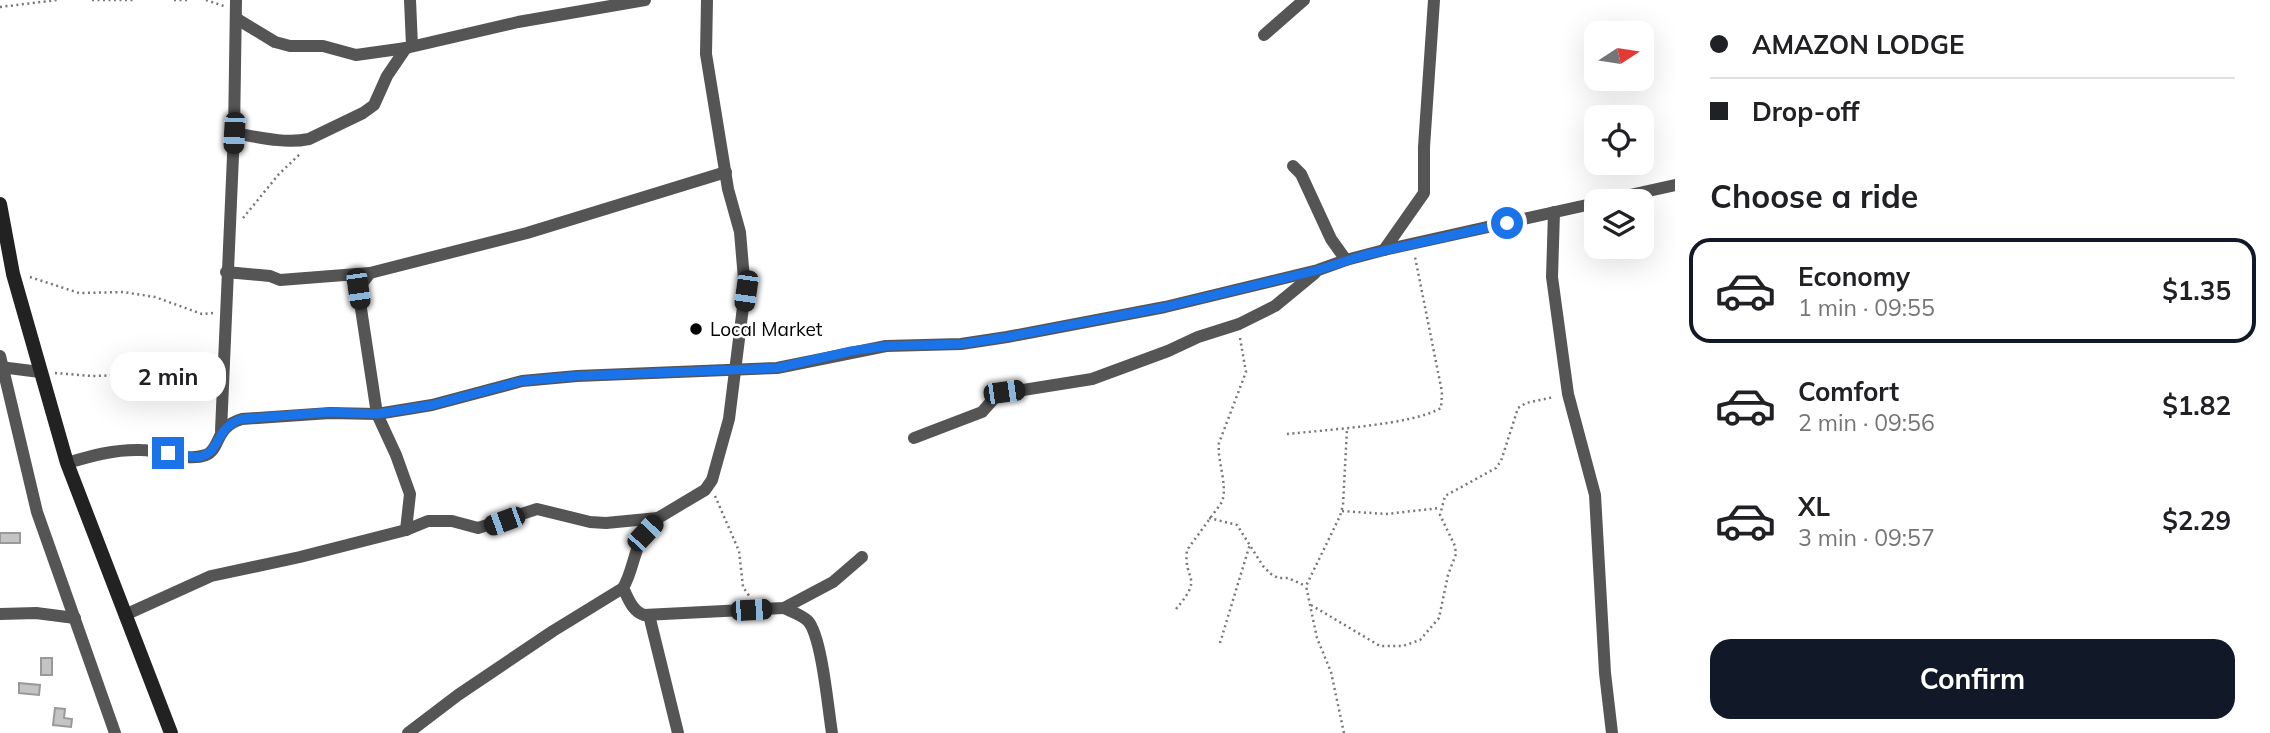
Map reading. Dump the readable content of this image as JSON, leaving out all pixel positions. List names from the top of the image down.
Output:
{
  "places": ["Local Market"],
  "north": "right",
  "page": {
    "banner": ["AMAZON LODGE", "Drop-off"],
    "heading": "Choose a ride",
    "list": [
      {
        "name": "Economy",
        "note": "1 min · 09:55",
        "value": "$1.35"
      },
      {
        "name": "Comfort",
        "note": "2 min · 09:56",
        "value": "$1.82"
      },
      {
        "name": "XL",
        "note": "3 min · 09:57",
        "value": "$2.29"
      }
    ],
    "bubble": "2 min",
    "buttons": "Confirm"
  }
}
